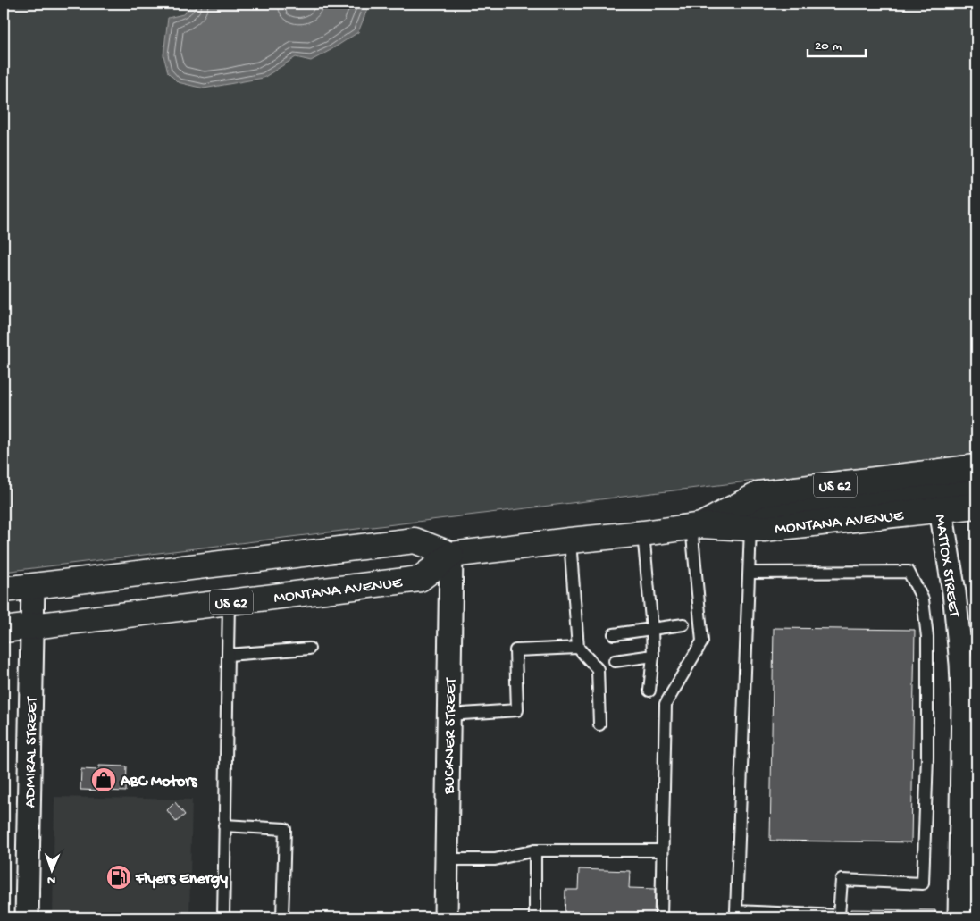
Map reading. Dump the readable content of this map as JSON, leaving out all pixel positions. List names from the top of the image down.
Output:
{
  "streets": {
    "highway": ["US 62", "MONTANA AVENUE"],
    "street": ["MATTOX STREET", "BUCKNER STREET", "ADMIRAL STREET"]
  },
  "crossings": [
    ["MONTANA AVENUE", "MATTOX STREET"],
    ["MONTANA AVENUE", "BUCKNER STREET"],
    ["MONTANA AVENUE", "ADMIRAL STREET"]
  ],
  "places": {
    "shop": ["ABC Motors"],
    "fuel station": ["Flyers Energy"]
  },
  "scale_bar": "20 m",
  "north": "bottom"
}
